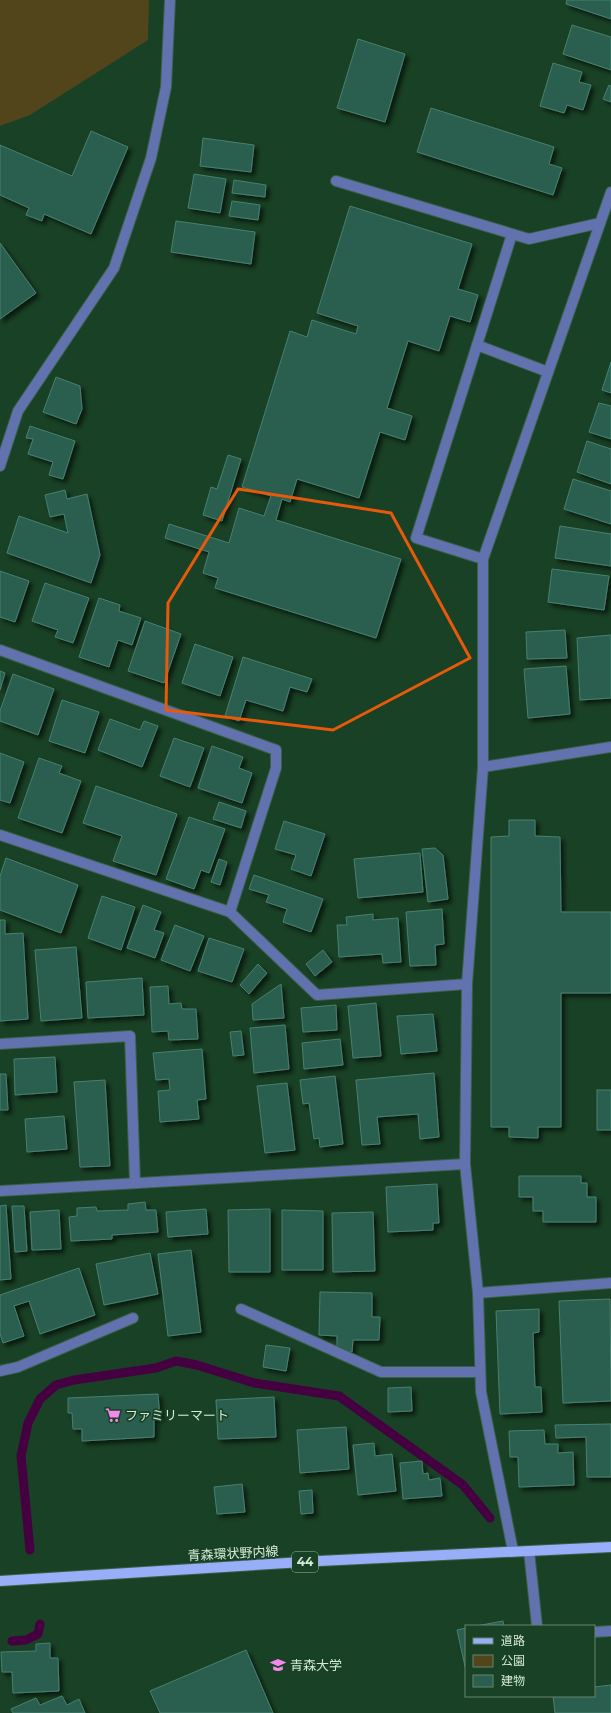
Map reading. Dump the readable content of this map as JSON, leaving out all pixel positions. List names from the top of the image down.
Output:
{
  "streets": {
    "main road": ["青森環状野内線", "44"]
  },
  "places": {
    "supermarket": ["ファミリーマート"],
    "school or university": ["青森大学"]
  },
  "legend": ["道路", "公園", "建物"]
}
